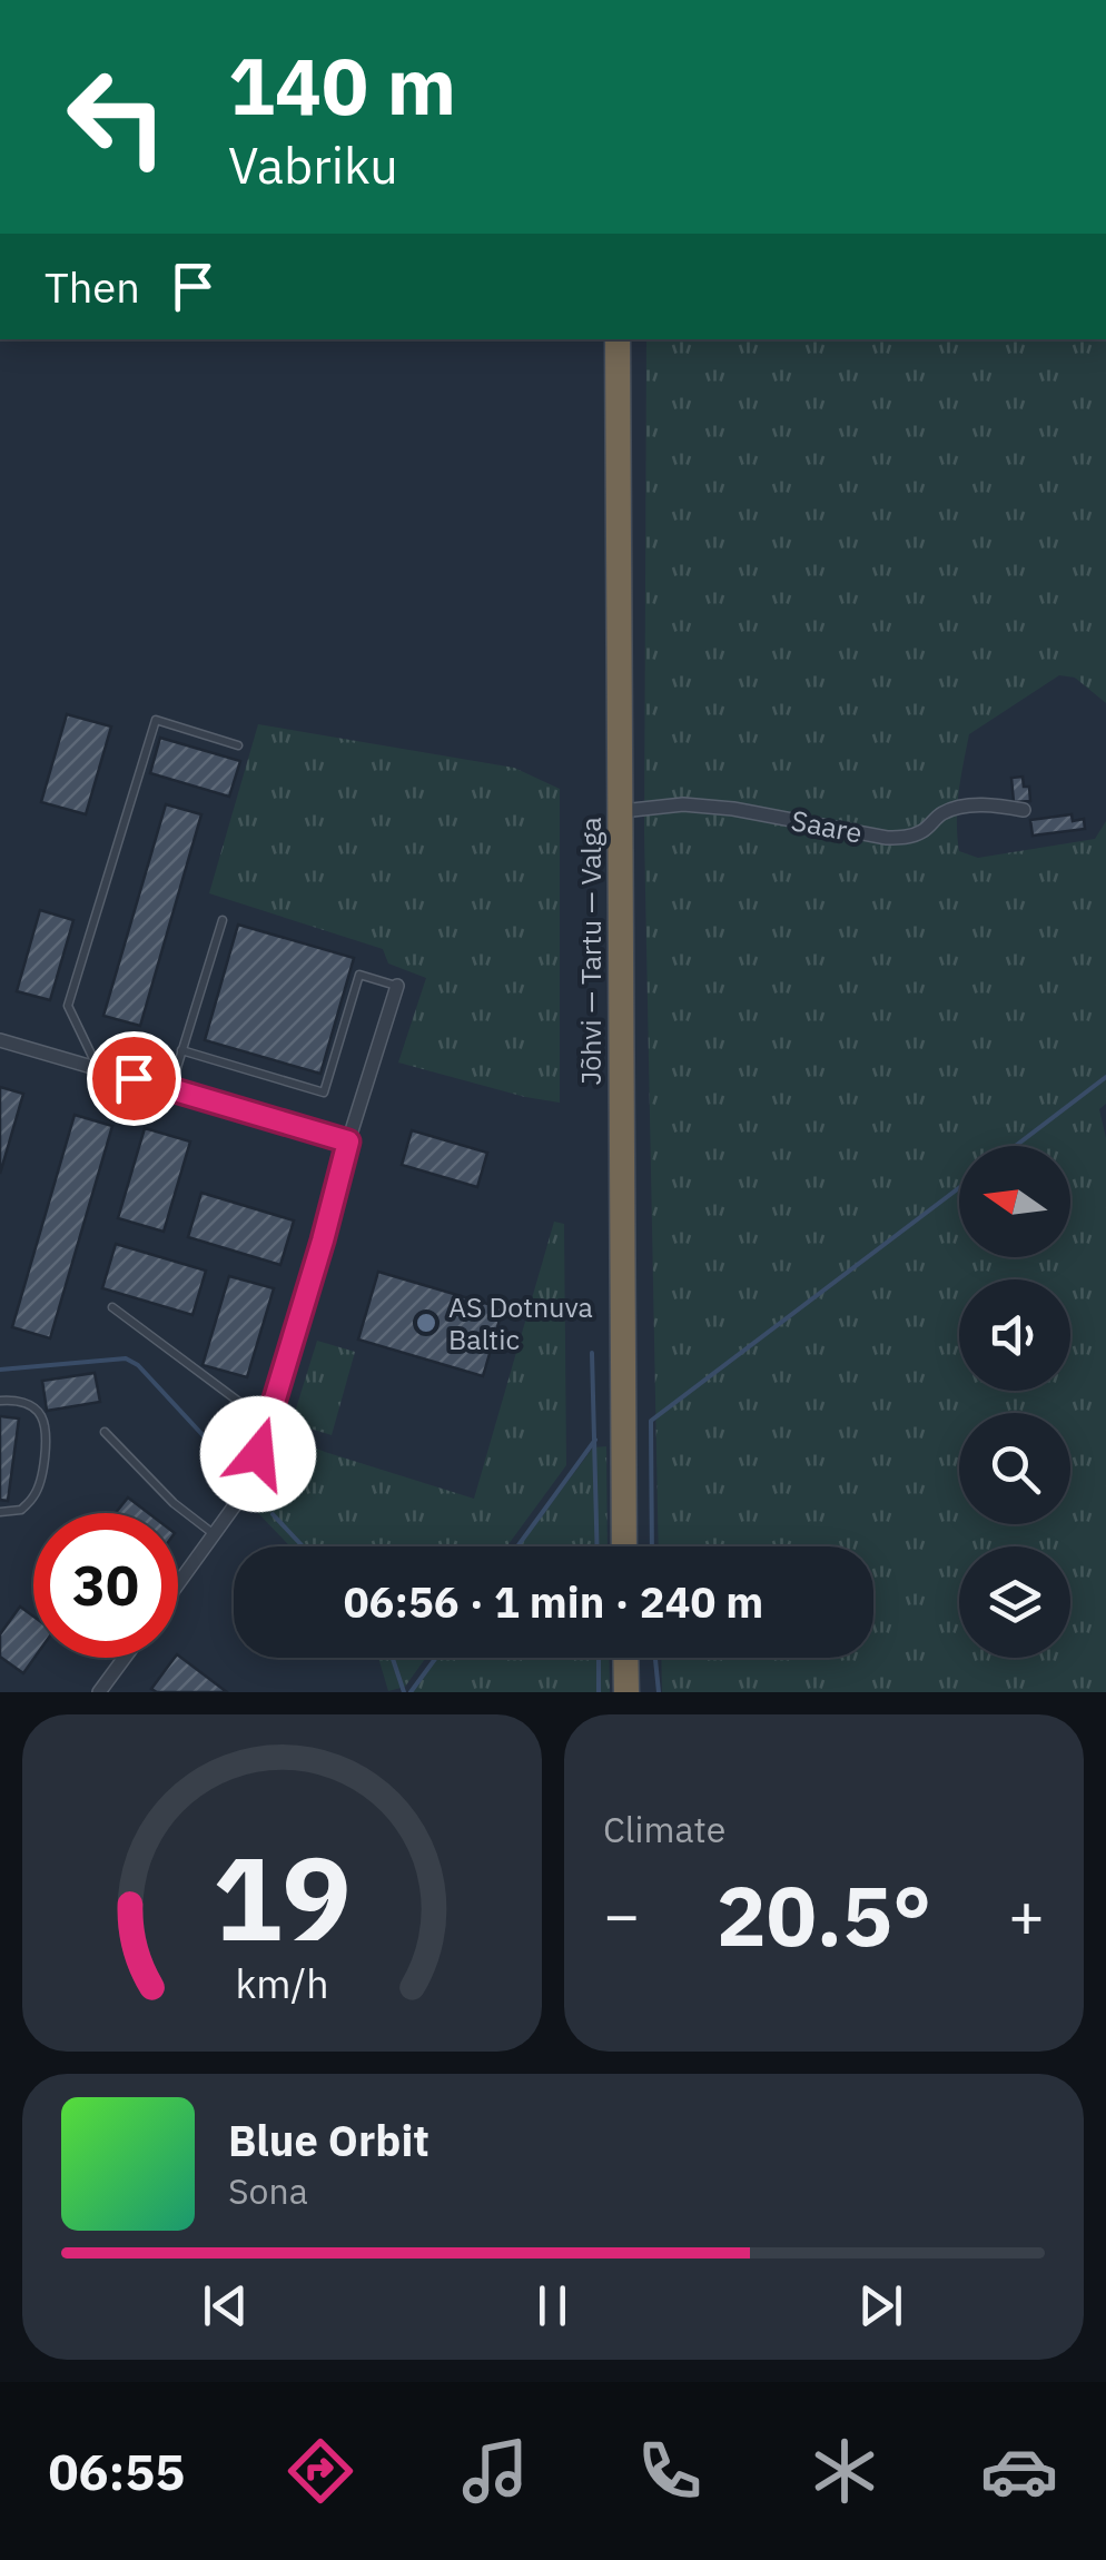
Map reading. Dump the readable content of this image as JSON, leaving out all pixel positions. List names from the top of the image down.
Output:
{
  "streets": {
    "highway": ["Jõhvi — Tartu — Valga"],
    "street": ["Saare"]
  },
  "crossings": [
    ["Saare", "Jõhvi — Tartu — Valga"]
  ],
  "places": ["AS Dotnuva Baltic"],
  "north": "left",
  "page": {
    "turn": ["140 m", "Vabriku"],
    "then": "Then",
    "limit": "30",
    "trip": "06:56 · 1 min · 240 m",
    "tile": "Climate",
    "heat": ["−", "20.5°", "+"],
    "song": ["Blue Orbit", "Sona"],
    "tabs": "06:55",
    "gauge": ["19", "km/h"]
  }
}
